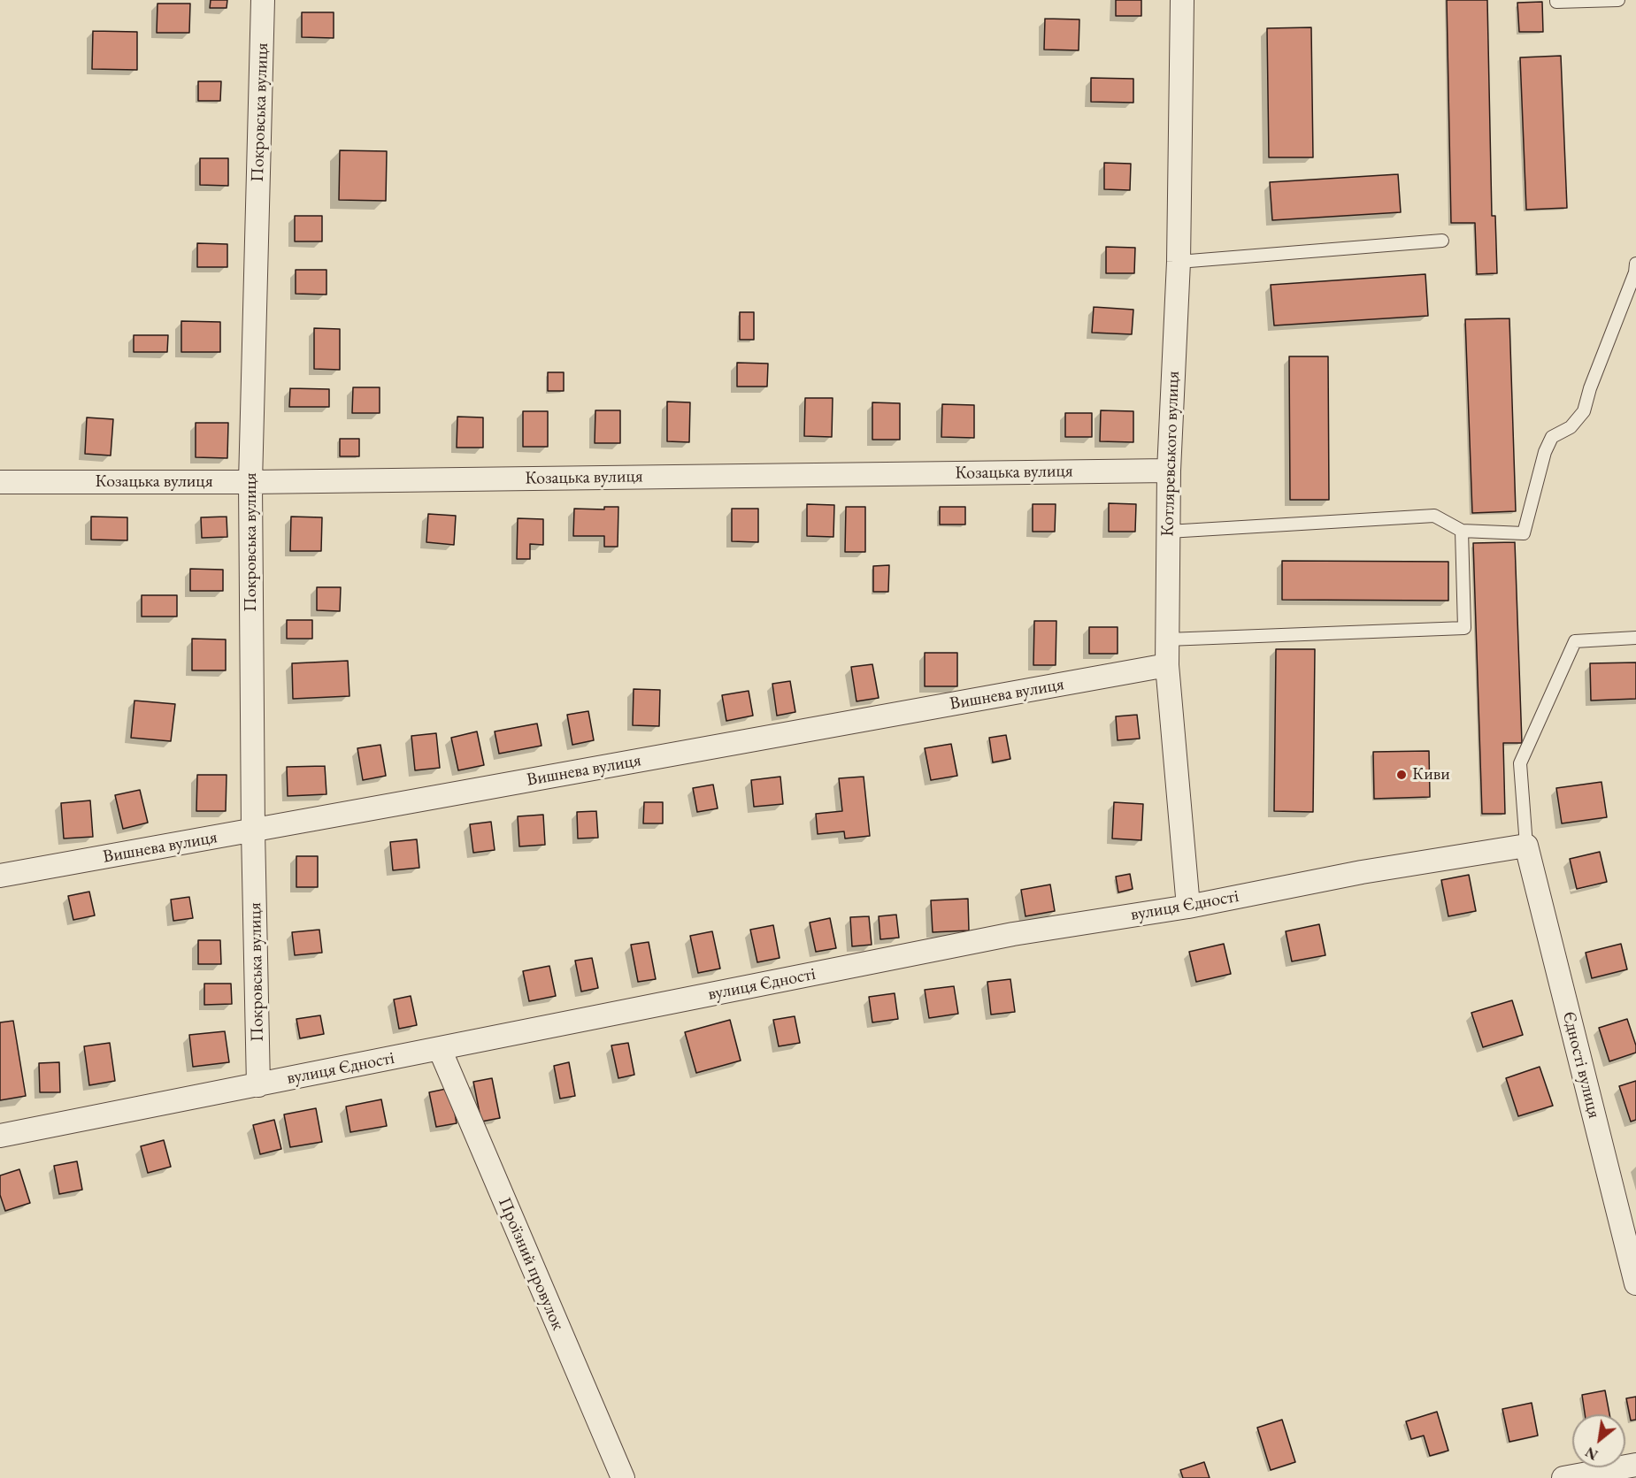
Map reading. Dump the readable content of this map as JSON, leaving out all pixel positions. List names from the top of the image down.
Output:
{
  "streets": {
    "street": [
      "Покровська вулиця",
      "Котляревського вулиця",
      "Козацька вулиця",
      "Вишнева вулиця",
      "вулиця Єдності",
      "Єдності вулиця",
      "Проїзний провулок"
    ]
  },
  "crossings": [
    ["Покровська вулиця", "Козацька вулиця"],
    ["Покровська вулиця", "Вишнева вулиця"],
    ["Покровська вулиця", "вулиця Єдності"],
    ["Котляревського вулиця", "Козацька вулиця"],
    ["Котляревського вулиця", "Вишнева вулиця"],
    ["Котляревського вулиця", "вулиця Єдності"],
    ["вулиця Єдності", "Єдності вулиця"],
    ["вулиця Єдності", "Проїзний провулок"]
  ],
  "places": ["Киви"],
  "north": "bottom left"
}
